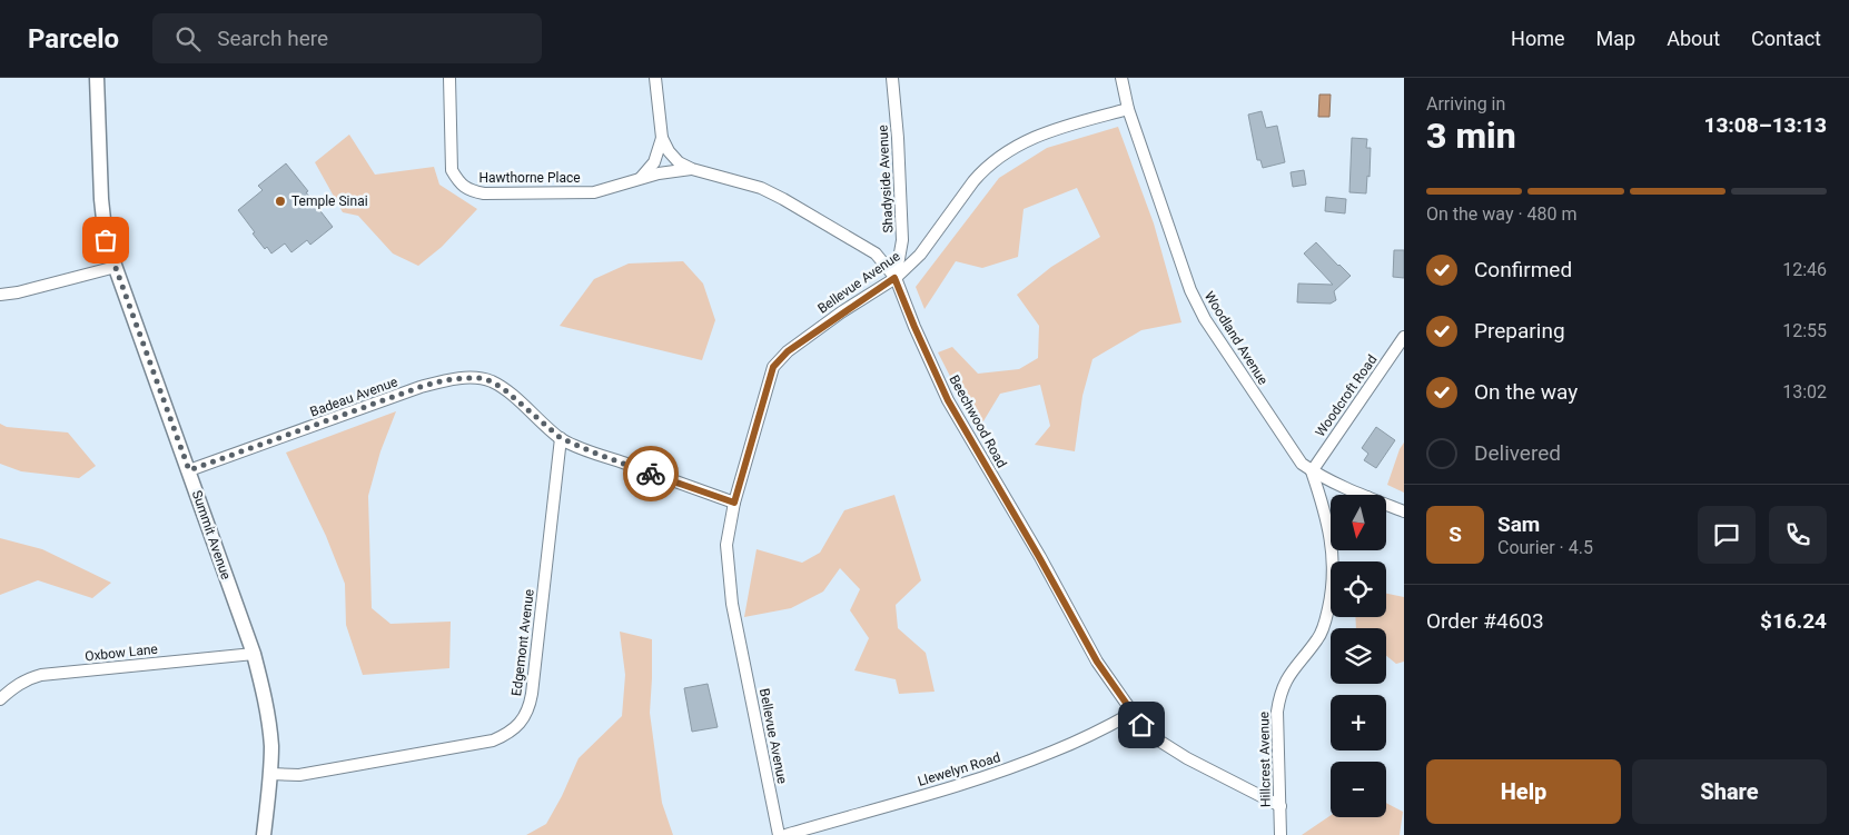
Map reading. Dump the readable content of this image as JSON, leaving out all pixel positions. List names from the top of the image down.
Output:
{
  "streets": {
    "street": [
      "Hawthorne Place",
      "Shadyside Avenue",
      "Bellevue Avenue",
      "Woodland Avenue",
      "Woodcroft Road",
      "Badeau Avenue",
      "Beechwood Road",
      "Summit Avenue",
      "Edgemont Avenue",
      "Oxbow Lane",
      "Hillcrest Avenue",
      "Llewelyn Road"
    ]
  },
  "crossings": [
    ["Hawthorne Place", "Beechwood Road"],
    ["Shadyside Avenue", "Bellevue Avenue"],
    ["Shadyside Avenue", "Beechwood Road"],
    ["Bellevue Avenue", "Woodland Avenue"],
    ["Bellevue Avenue", "Badeau Avenue"],
    ["Bellevue Avenue", "Beechwood Road"],
    ["Woodland Avenue", "Woodcroft Road"],
    ["Woodland Avenue", "Hillcrest Avenue"],
    ["Woodcroft Road", "Hillcrest Avenue"],
    ["Badeau Avenue", "Summit Avenue"],
    ["Badeau Avenue", "Edgemont Avenue"],
    ["Beechwood Road", "Hillcrest Avenue"],
    ["Beechwood Road", "Llewelyn Road"],
    ["Summit Avenue", "Edgemont Avenue"],
    ["Summit Avenue", "Oxbow Lane"]
  ],
  "places": ["Temple Sinai"],
  "north": "bottom",
  "page": {
    "header": "Parcelo",
    "search": "Search here",
    "nav": [
      "Home",
      "Map",
      "About",
      "Contact"
    ],
    "heading": ["3 min", "Arriving in", "13:08–13:13"],
    "panel": [
      "Sam",
      "Courier · 4.5",
      "Order #4603",
      "$16.24"
    ],
    "bar": "On the way · 480 m",
    "list": [
      ["Confirmed", "12:46"],
      ["Preparing", "12:55"],
      ["On the way", "13:02"],
      "Delivered"
    ],
    "map_buttons": ["+", "−"],
    "round": "S",
    "buttons": ["Help", "Share"]
  }
}
